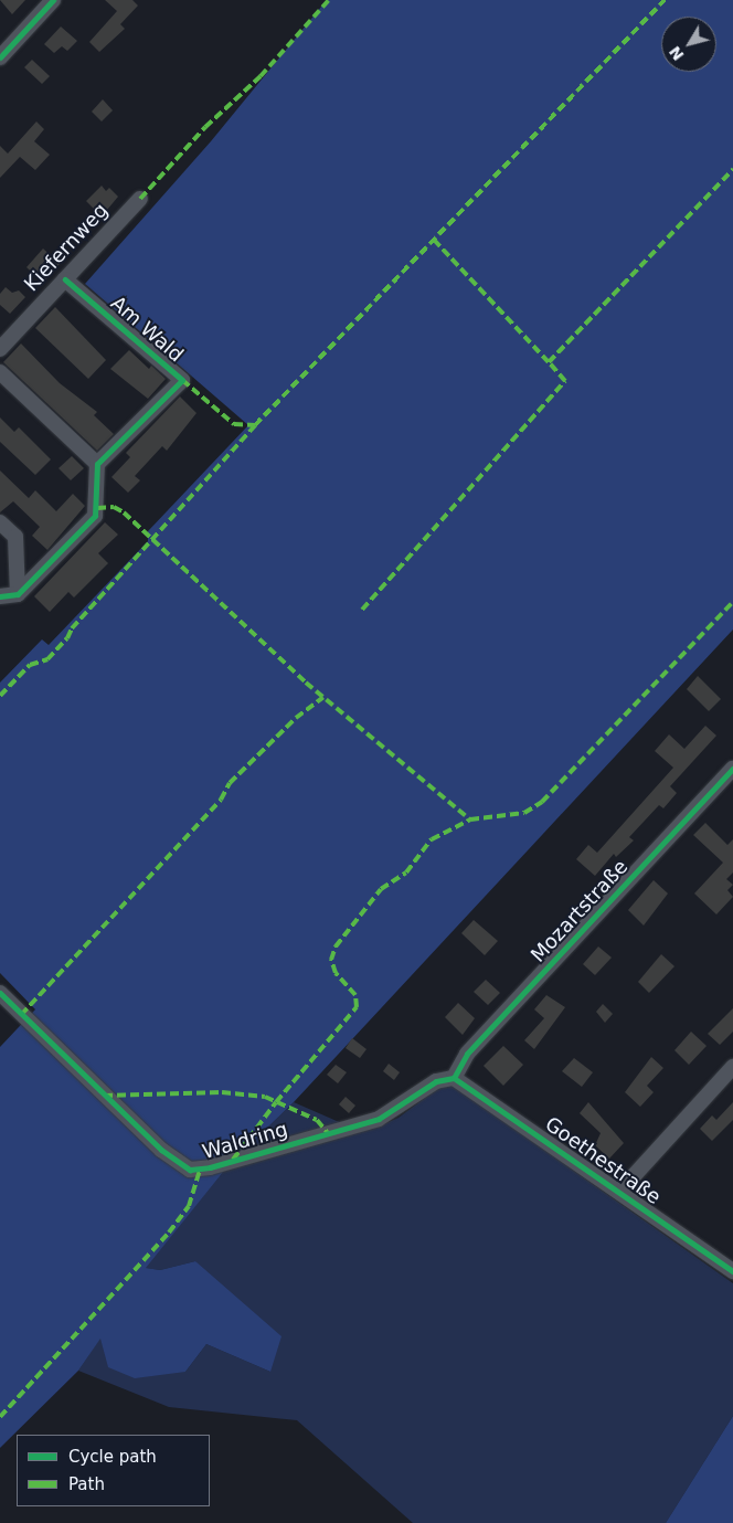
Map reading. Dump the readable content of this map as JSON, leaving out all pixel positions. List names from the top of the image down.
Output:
{
  "streets": {
    "street": [
      "Kiefernweg",
      "Am Wald",
      "Mozartstraße",
      "Waldring",
      "Goethestraße"
    ]
  },
  "crossings": [
    ["Kiefernweg", "Am Wald"],
    ["Mozartstraße", "Waldring"],
    ["Mozartstraße", "Goethestraße"],
    ["Waldring", "Goethestraße"]
  ],
  "legend": ["Cycle path", "Path"],
  "north": "bottom left"
}
